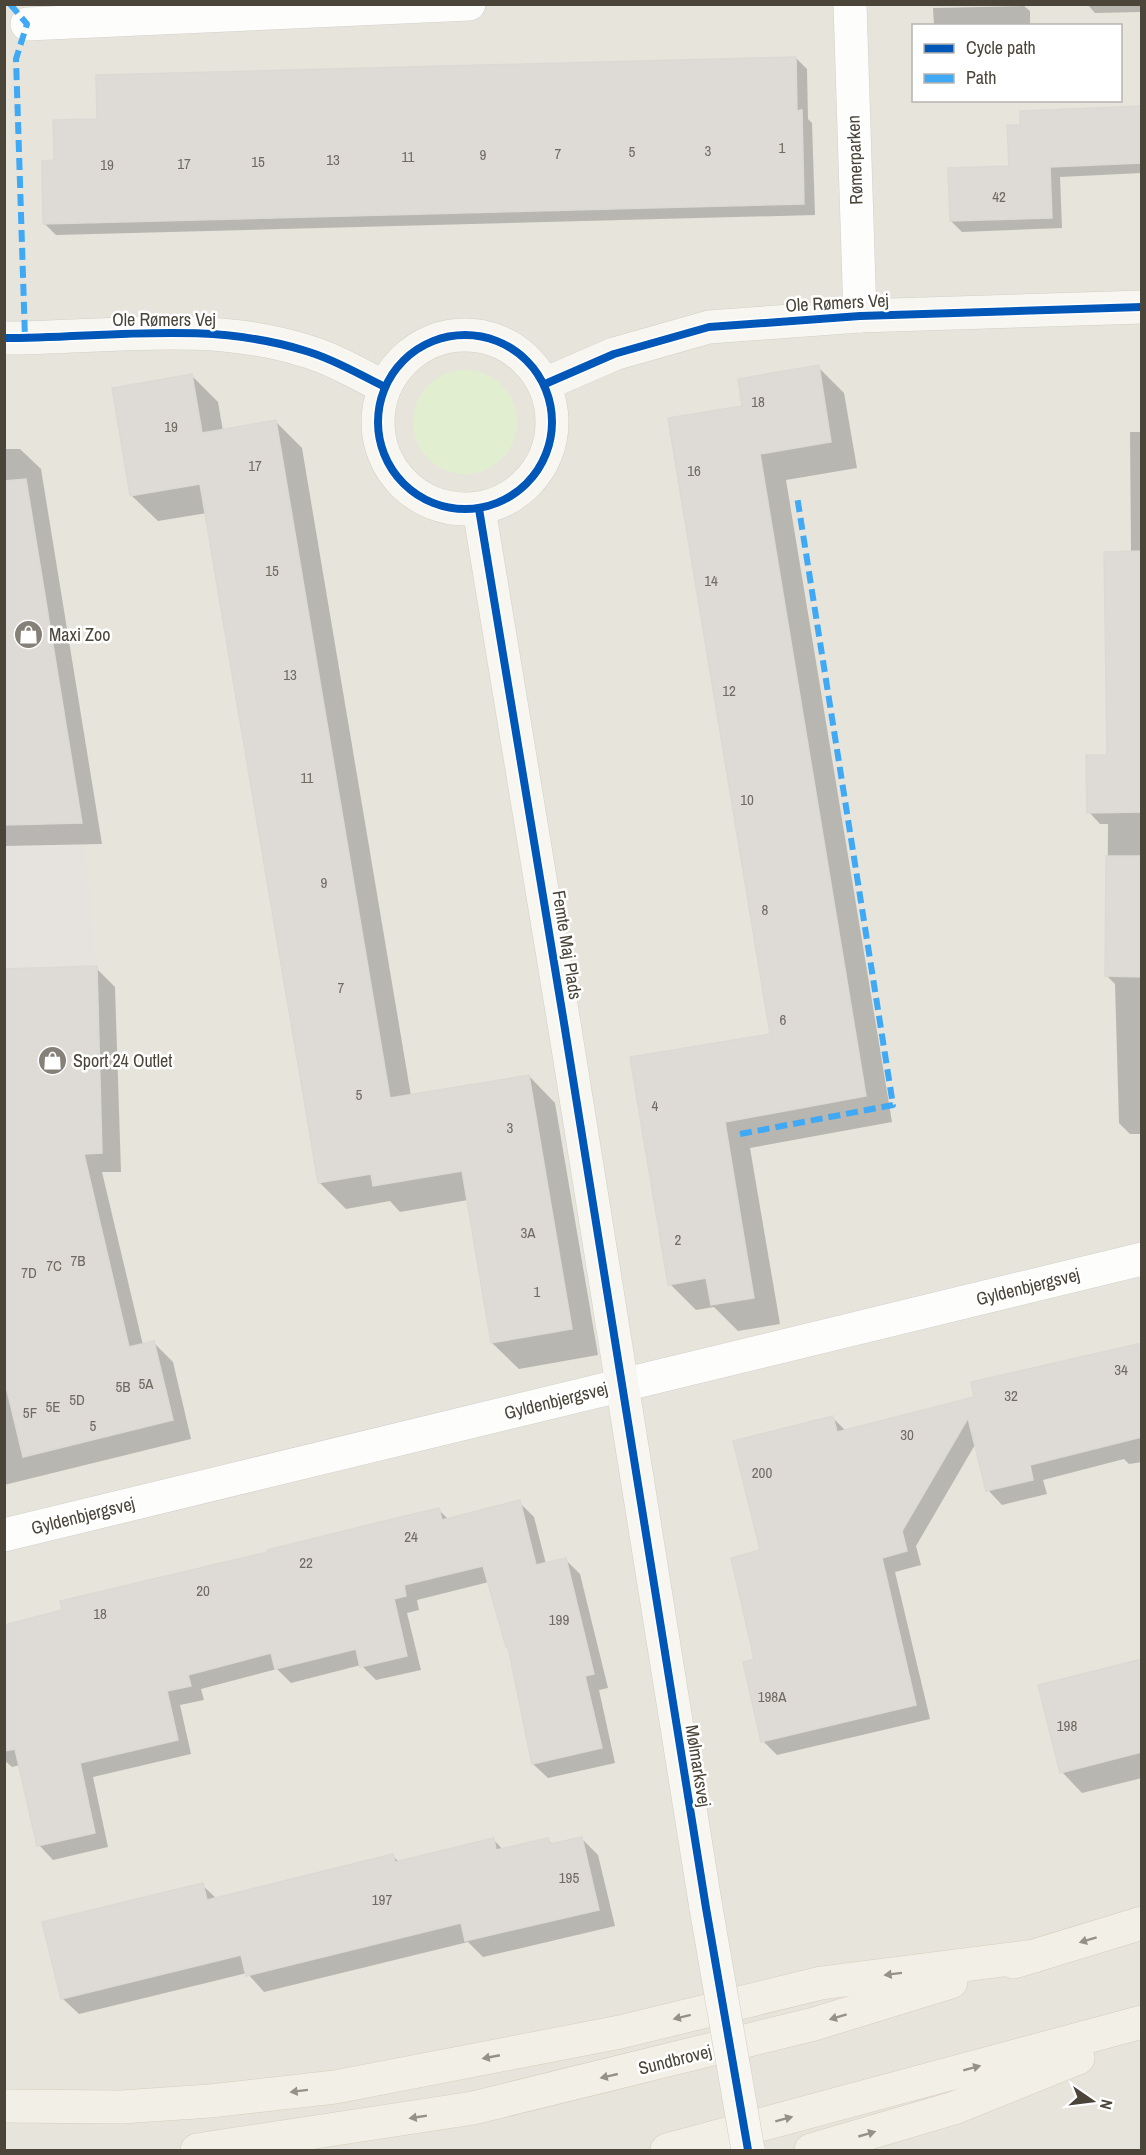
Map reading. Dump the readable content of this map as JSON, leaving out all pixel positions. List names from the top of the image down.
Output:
{
  "streets": {
    "main road": ["Sundbrovej"],
    "street": [
      "Rømerparken",
      "Ole Rømers Vej",
      "Femte Maj Plads",
      "Gyldenbjergsvej",
      "Mølmarksvej"
    ]
  },
  "crossings": [
    ["Rømerparken", "Ole Rømers Vej"],
    ["Ole Rømers Vej", "Femte Maj Plads"],
    ["Femte Maj Plads", "Gyldenbjergsvej"],
    ["Femte Maj Plads", "Mølmarksvej"],
    ["Gyldenbjergsvej", "Mølmarksvej"]
  ],
  "places": {
    "shop": ["Maxi Zoo", "Sport 24 Outlet"]
  },
  "house_numbers": [
    "1",
    "3",
    "5",
    "7",
    "9",
    "11",
    "13",
    "15",
    "17",
    "19",
    "42",
    "18",
    "19",
    "17",
    "16",
    "15",
    "14",
    "13",
    "12",
    "11",
    "10",
    "9",
    "8",
    "7",
    "6",
    "5",
    "4",
    "3",
    "3A",
    "2",
    "7B",
    "7C",
    "7D",
    "1",
    "34",
    "5A",
    "5B",
    "32",
    "5D",
    "5E",
    "5F",
    "5",
    "30",
    "200",
    "24",
    "22",
    "20",
    "18",
    "199",
    "198A",
    "198",
    "195",
    "197"
  ],
  "legend": ["Cycle path", "Path"],
  "north": "right"
}
